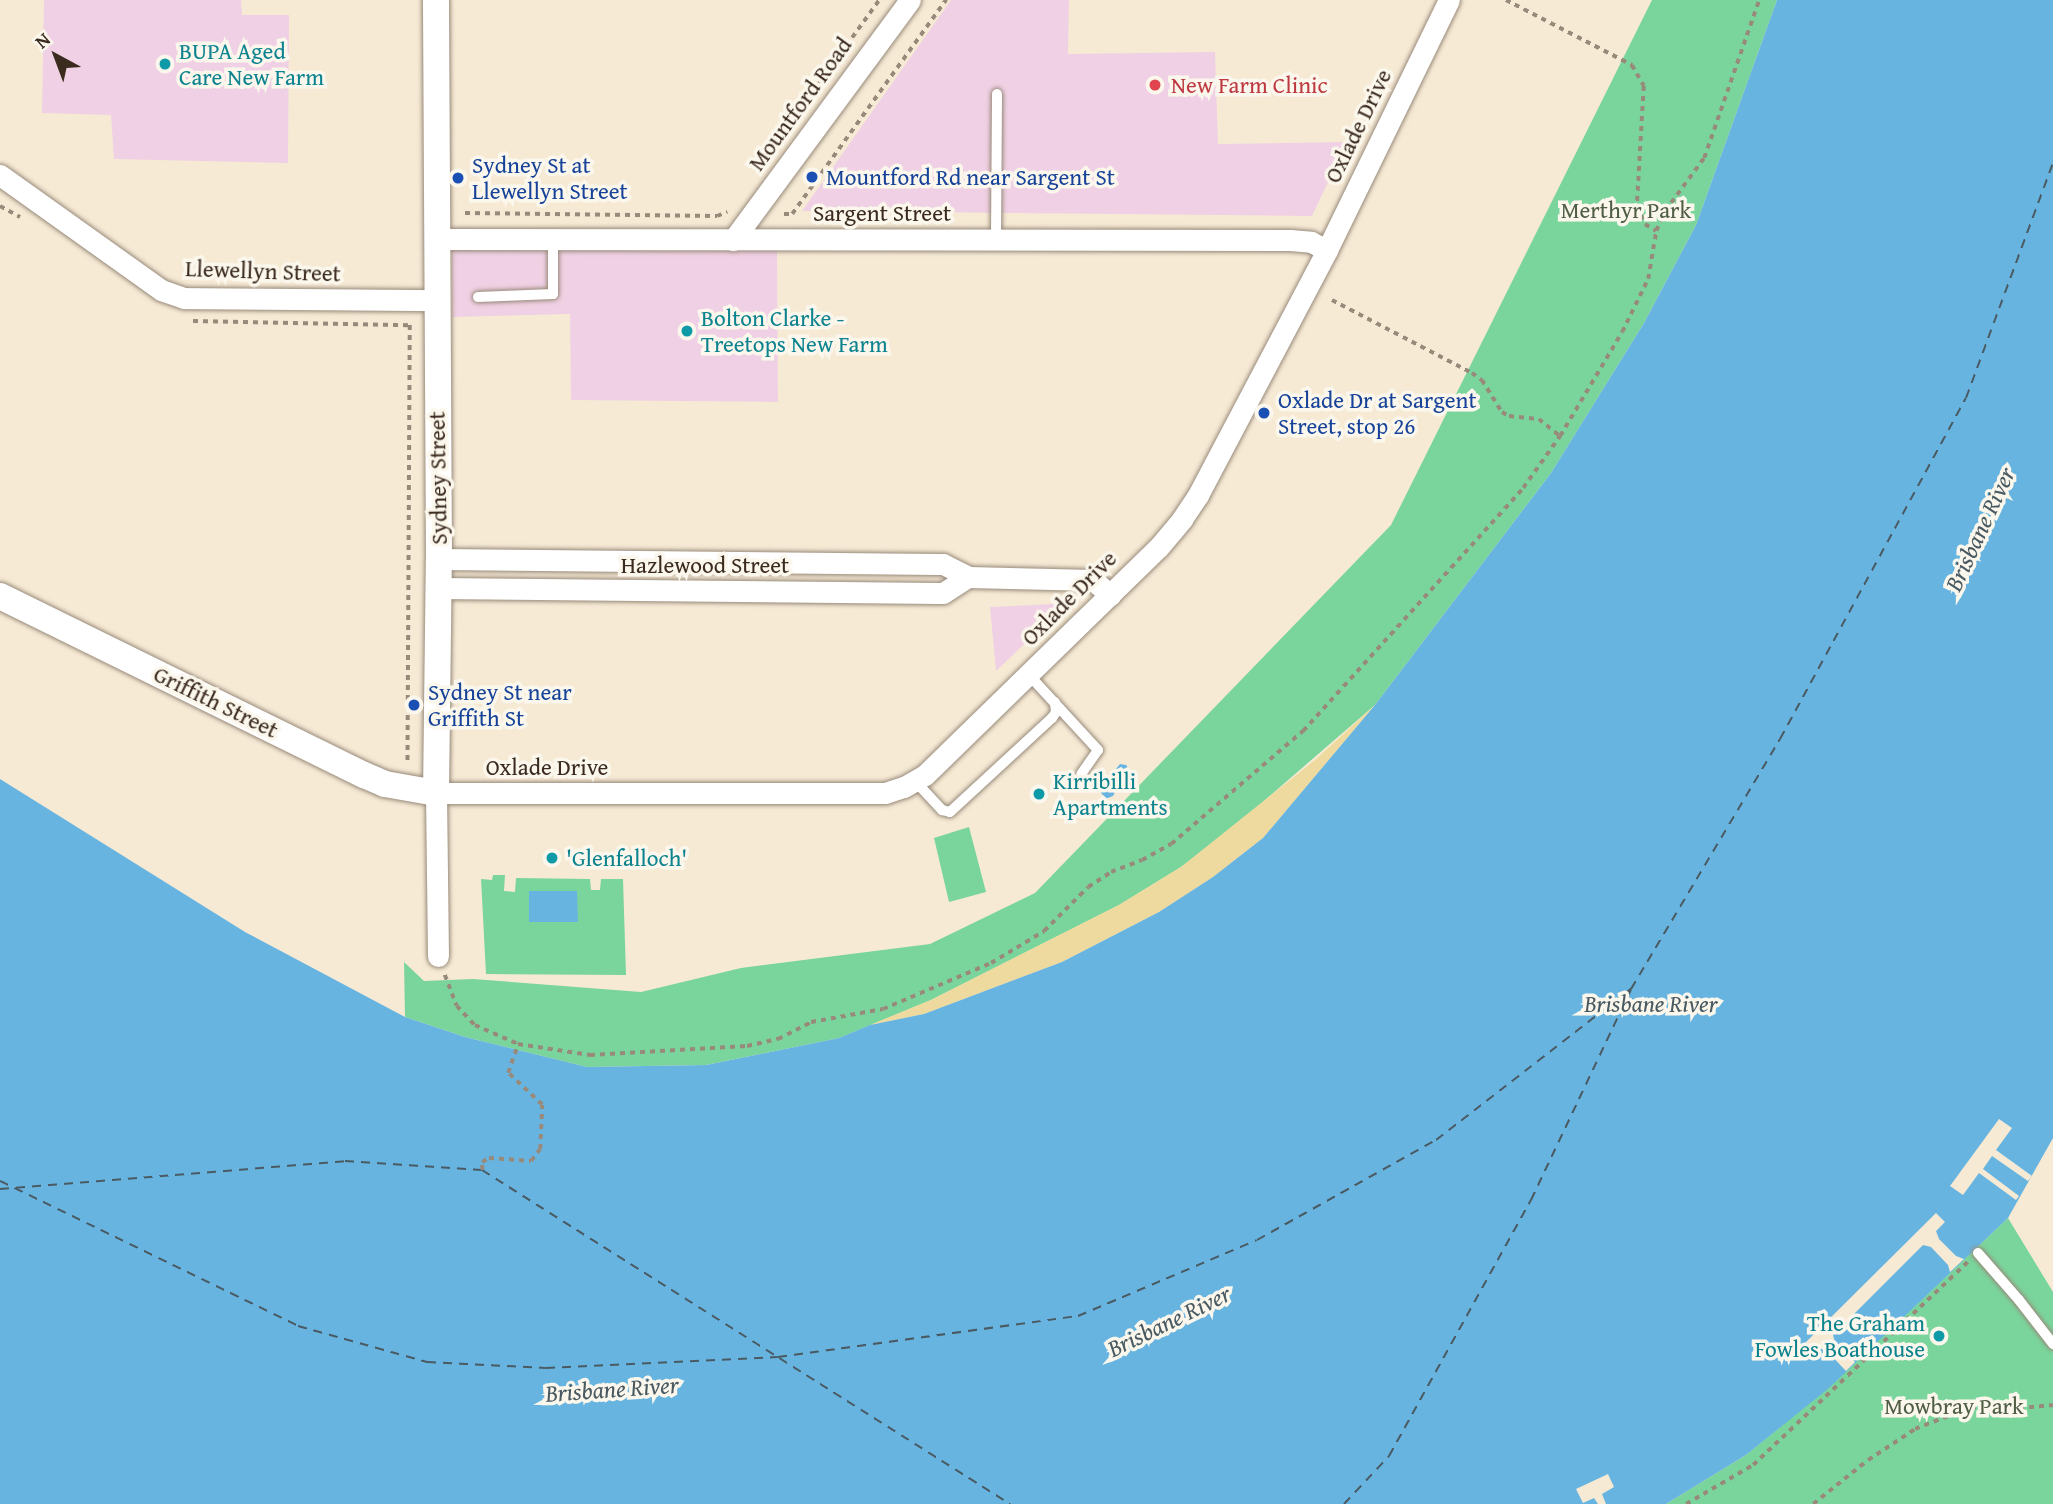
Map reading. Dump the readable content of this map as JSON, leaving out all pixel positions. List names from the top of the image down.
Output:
{
  "streets": {
    "street": [
      "Mountford Road",
      "Oxlade Drive",
      "Sargent Street",
      "Llewellyn Street",
      "Sydney Street",
      "Hazlewood Street",
      "Griffith Street"
    ]
  },
  "crossings": [
    ["Mountford Road", "Sargent Street"],
    ["Oxlade Drive", "Sargent Street"],
    ["Oxlade Drive", "Sydney Street"],
    ["Oxlade Drive", "Hazlewood Street"],
    ["Oxlade Drive", "Griffith Street"],
    ["Sargent Street", "Sydney Street"],
    ["Llewellyn Street", "Sydney Street"],
    ["Sydney Street", "Hazlewood Street"],
    ["Sydney Street", "Griffith Street"]
  ],
  "water": ["Brisbane River"],
  "parks": ["Merthyr Park", "Mowbray Park"],
  "places": [
    "BUPA Aged Care New Farm",
    "New Farm Clinic",
    "Mountford Rd near Sargent St",
    "Sydney St at Llewellyn Street",
    "Bolton Clarke - Treetops New Farm",
    "Oxlade Dr at Sargent Street, stop 26",
    "Sydney St near Griffith St",
    "Kirribilli Apartments",
    "'Glenfalloch'",
    "The Graham Fowles Boathouse"
  ],
  "north": "top left"
}
